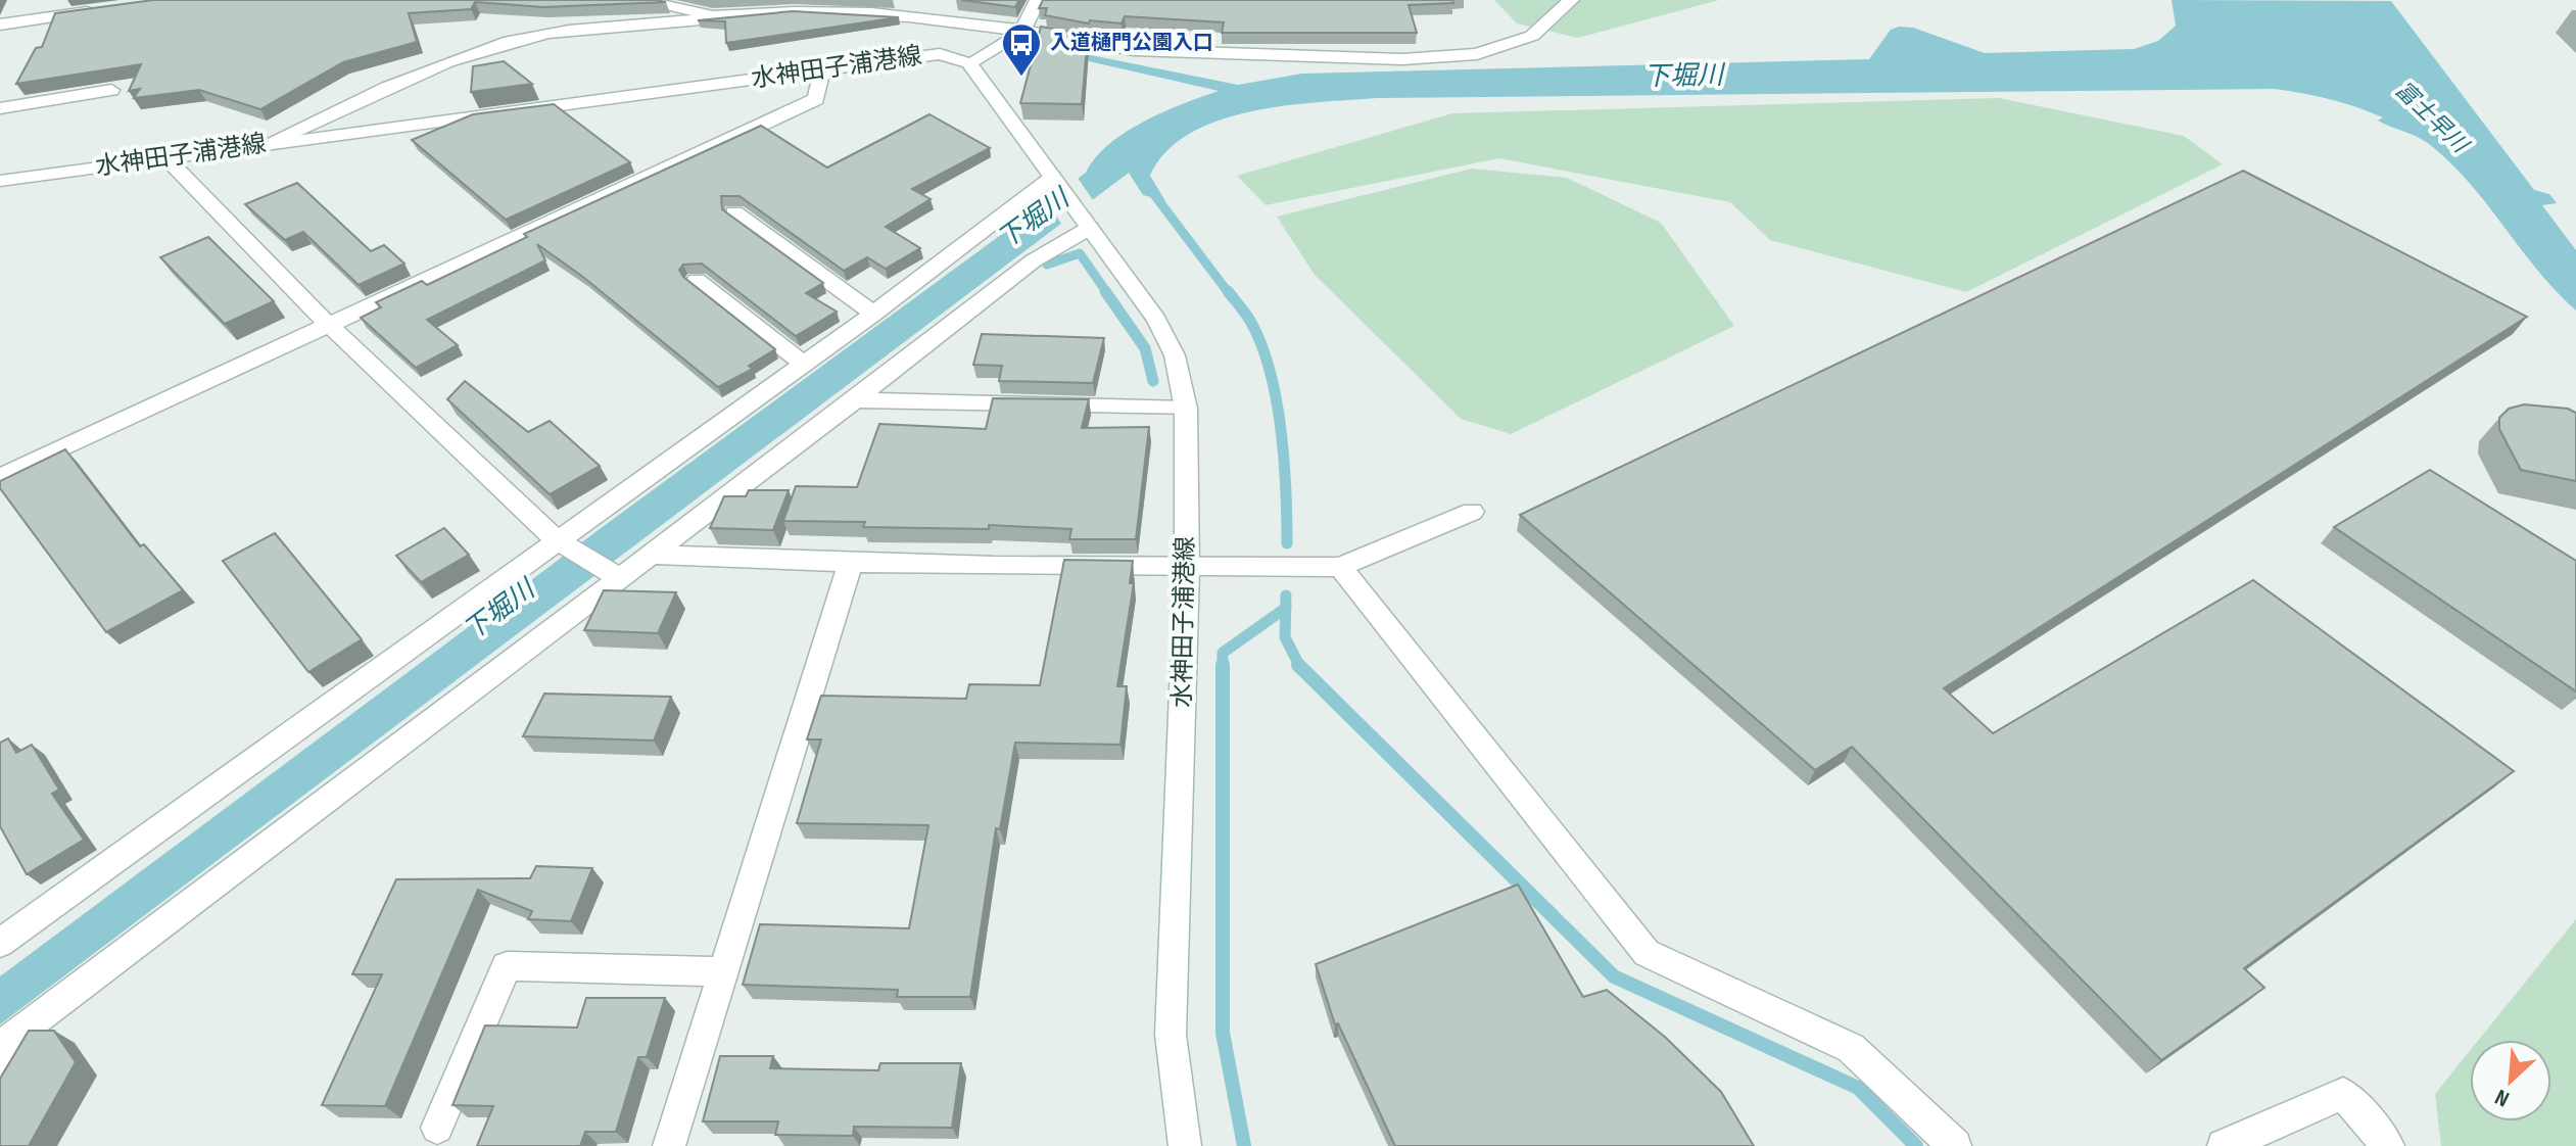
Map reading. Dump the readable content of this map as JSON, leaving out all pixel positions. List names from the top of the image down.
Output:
{
  "streets": {
    "street": ["水神田子浦港線"]
  },
  "water": ["下堀川", "富士早川"],
  "places": {
    "bus stop": ["入道樋門公園入口"]
  },
  "north": "bottom left"
}
